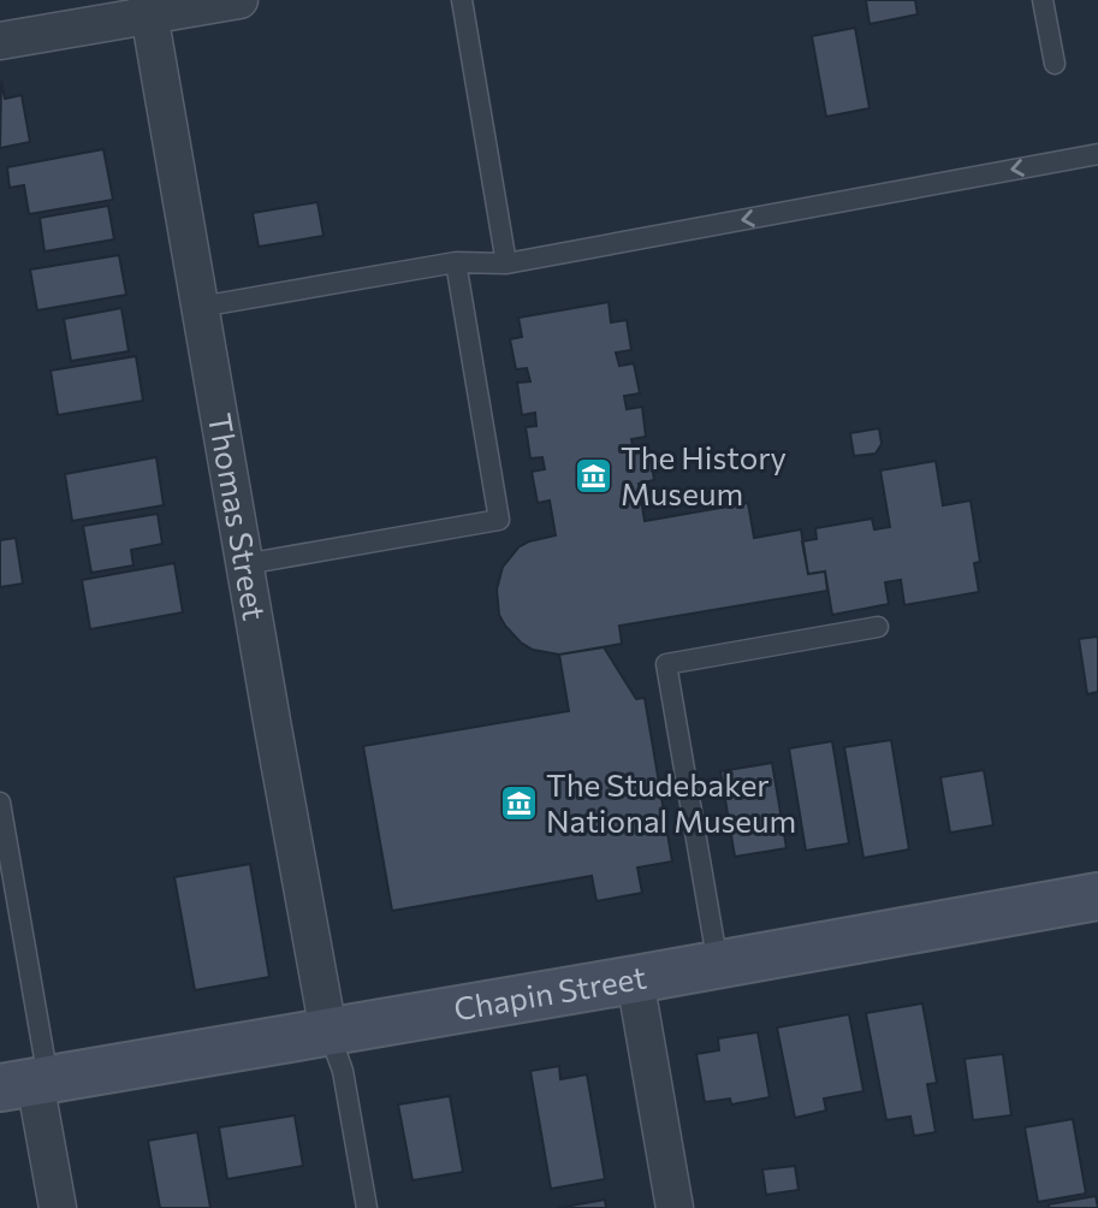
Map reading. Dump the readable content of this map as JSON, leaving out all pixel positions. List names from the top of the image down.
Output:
{
  "streets": {
    "main road": ["Chapin Street"],
    "street": ["Thomas Street"]
  },
  "crossings": [
    ["Thomas Street", "Chapin Street"]
  ],
  "places": {
    "museum": ["The History Museum", "The Studebaker National Museum"]
  }
}
